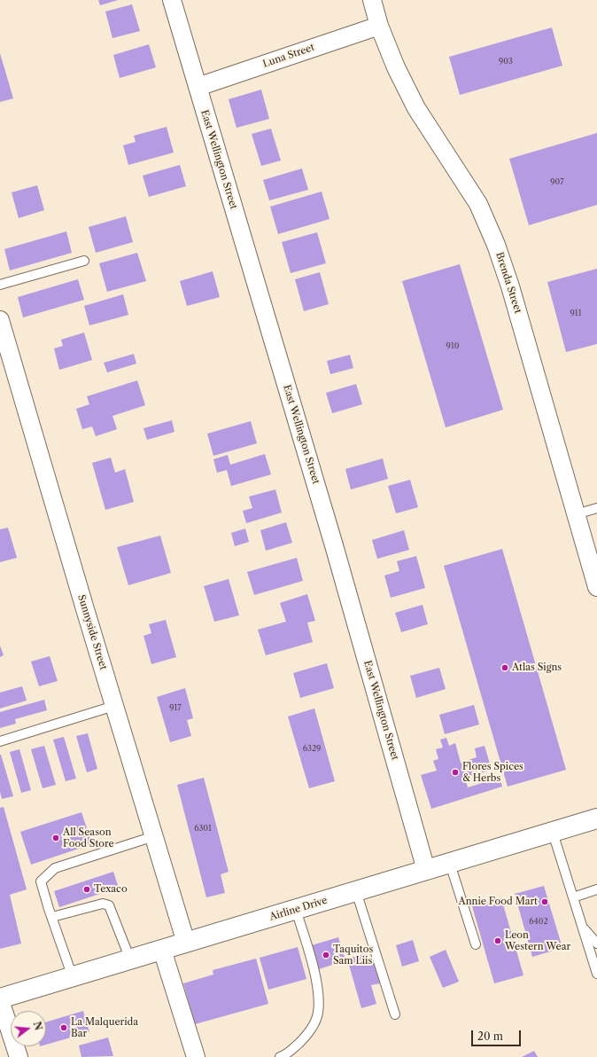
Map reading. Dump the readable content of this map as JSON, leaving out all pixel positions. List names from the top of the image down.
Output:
{
  "streets": {
    "main road": ["Airline Drive"],
    "street": [
      "Luna Street",
      "East Wellington Street",
      "Brenda Street",
      "Sunnyside Street"
    ]
  },
  "crossings": [
    ["Luna Street", "East Wellington Street"],
    ["Luna Street", "Brenda Street"],
    ["East Wellington Street", "Airline Drive"],
    ["Sunnyside Street", "Airline Drive"]
  ],
  "places": [
    "Atlas Signs",
    "Flores Spices & Herbs",
    "All Season Food Store",
    "Texaco",
    "Annie Food Mart",
    "Leon Western Wear",
    "Taquitos Sam Liis",
    "La Malquerida Bar"
  ],
  "house_numbers": [
    "903",
    "907",
    "911",
    "910",
    "917",
    "6329",
    "6301",
    "6402"
  ],
  "scale_bar": "20 m",
  "north": "right"
}
